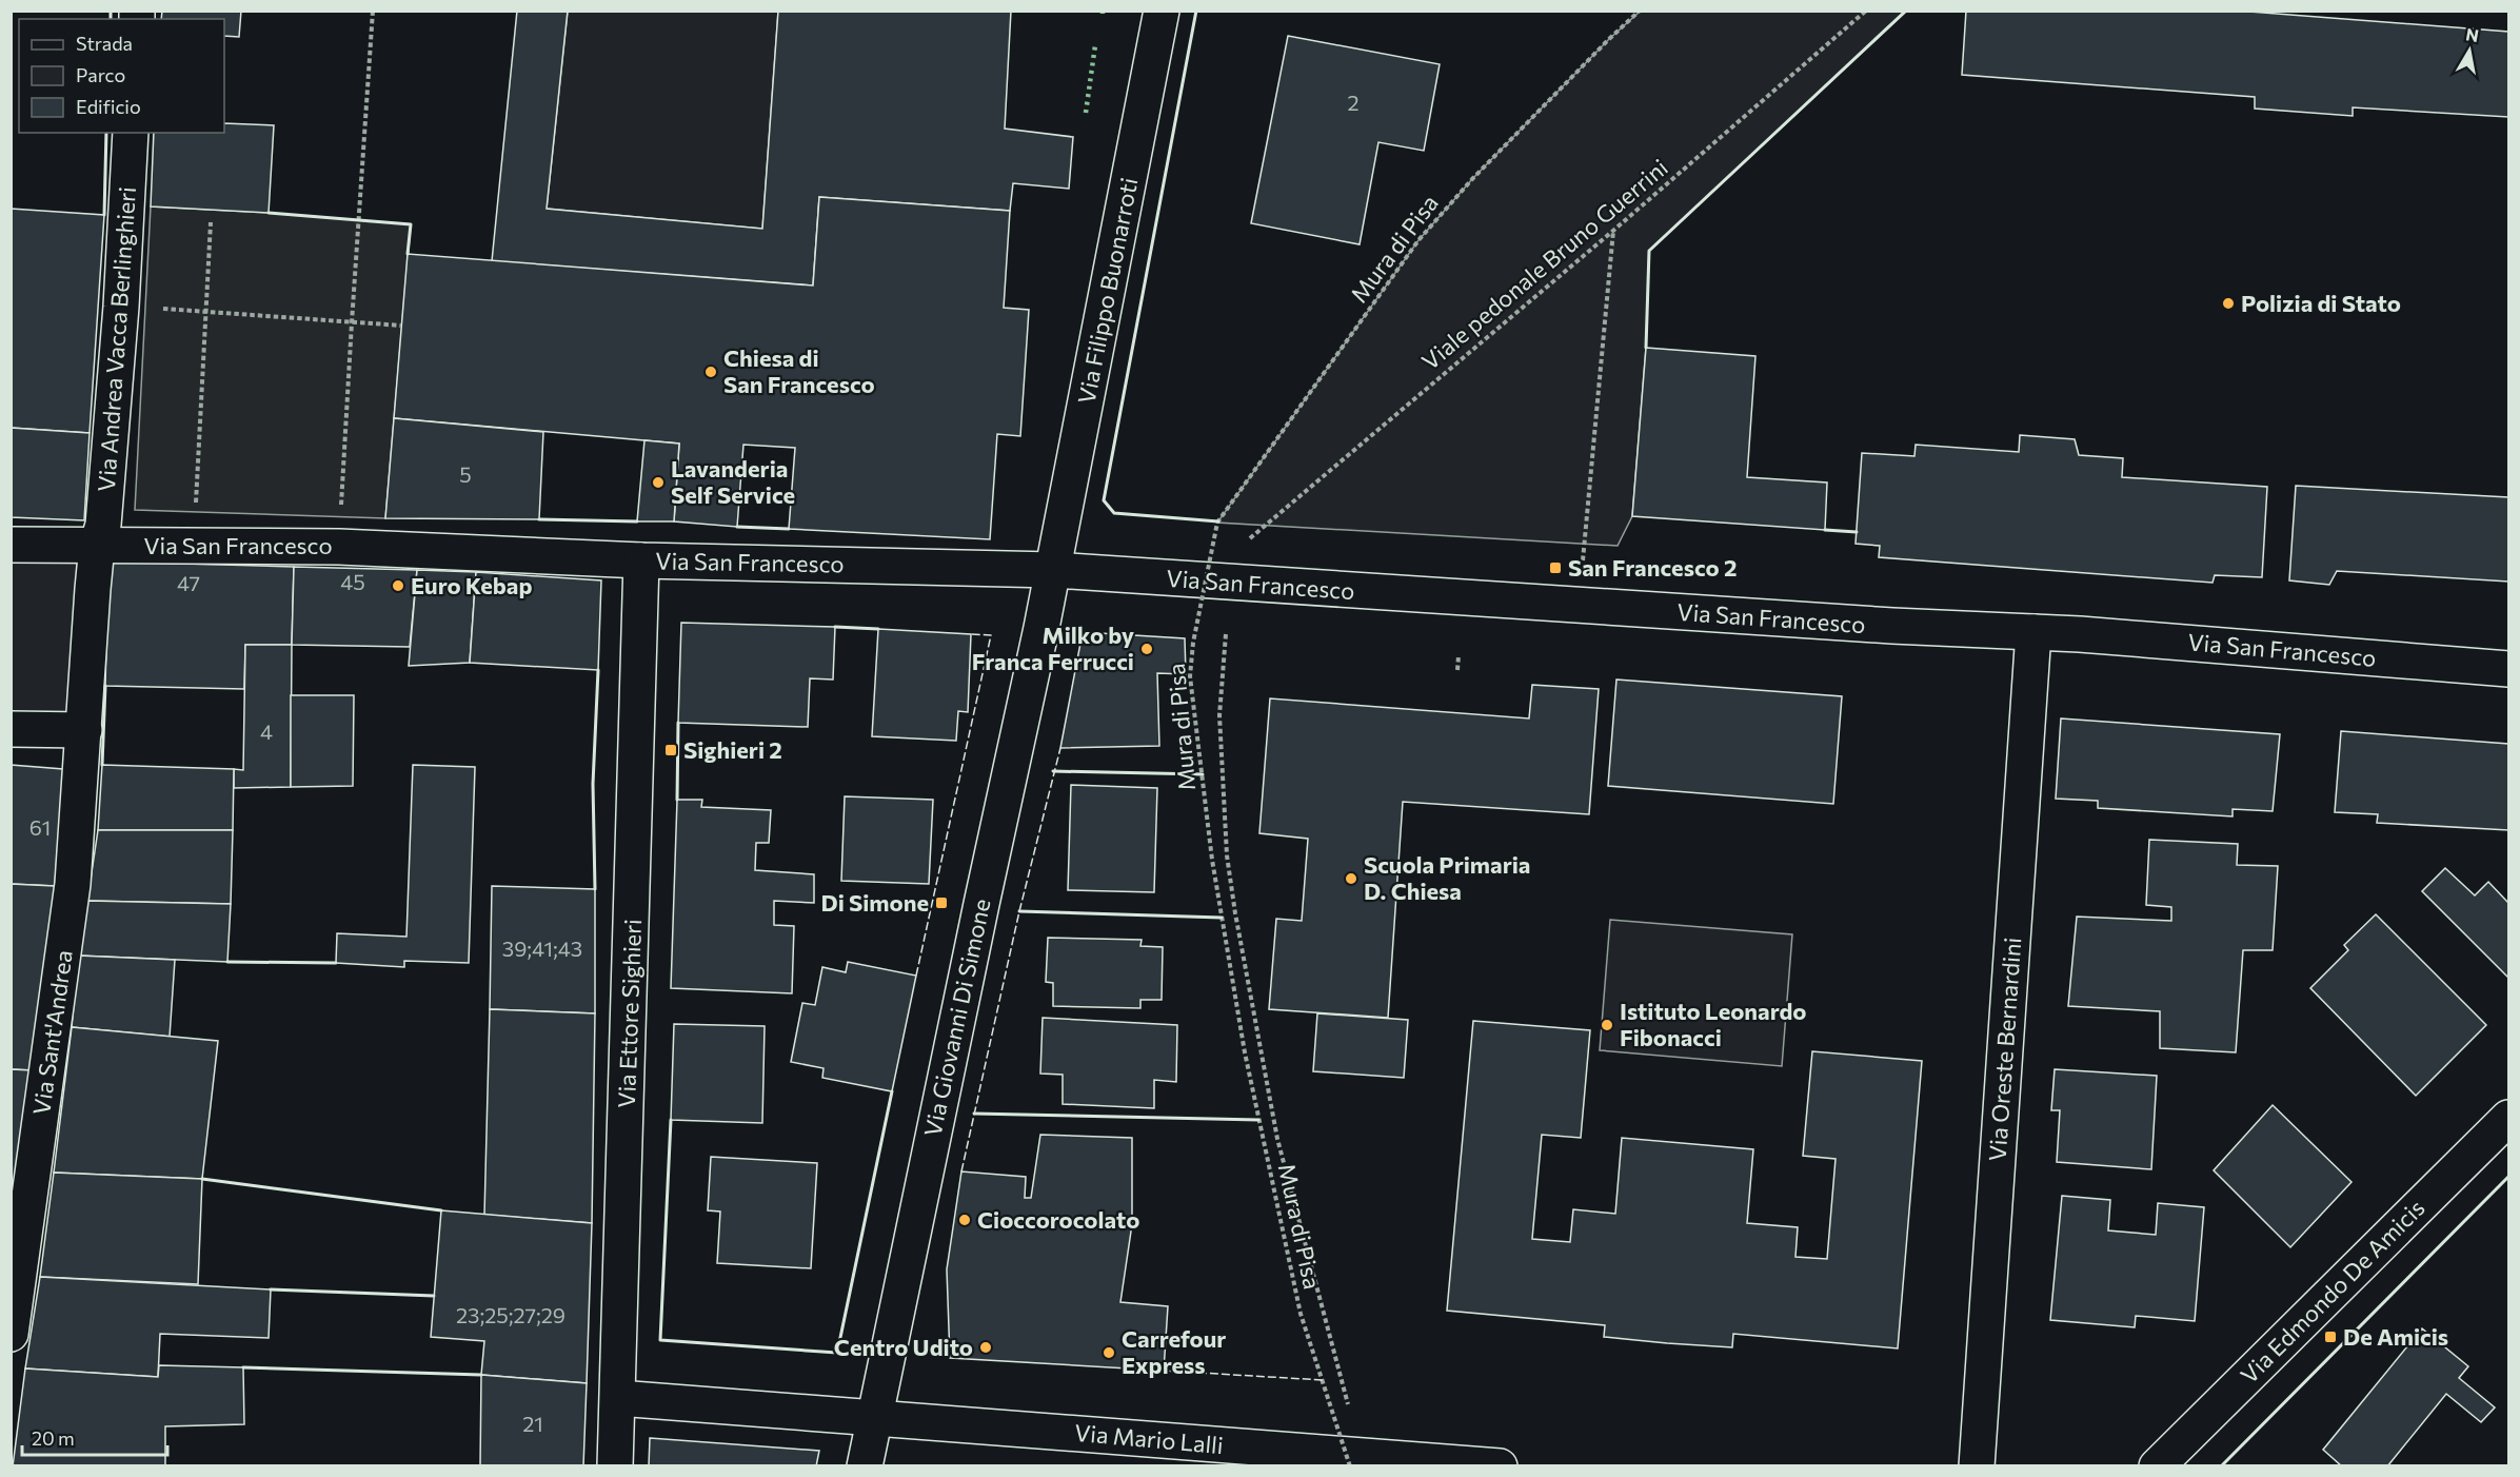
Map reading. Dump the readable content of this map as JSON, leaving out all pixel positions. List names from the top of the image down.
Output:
{
  "streets": {
    "street": [
      "Via Filippo Buonarroti",
      "Via Andrea Vacca Berlinghieri",
      "Via San Francesco",
      "Via Ettore Sighieri",
      "Via Giovanni Di Simone",
      "Via Sant'Andrea",
      "Via Oreste Bernardini",
      "Via Edmondo De Amicis",
      "Via Mario Lalli"
    ],
    "path": ["Mura di Pisa", "Viale pedonale Bruno Guerrini"]
  },
  "crossings": [
    ["Mura di Pisa", "Via Mario Lalli"],
    ["Via Filippo Buonarroti", "Via San Francesco"],
    ["Via Filippo Buonarroti", "Via Giovanni Di Simone"],
    ["Via Andrea Vacca Berlinghieri", "Via San Francesco"],
    ["Via Andrea Vacca Berlinghieri", "Via Sant'Andrea"],
    ["Via San Francesco", "Via Ettore Sighieri"],
    ["Via San Francesco", "Via Giovanni Di Simone"],
    ["Via San Francesco", "Via Oreste Bernardini"],
    ["Via Ettore Sighieri", "Via Mario Lalli"],
    ["Via Giovanni Di Simone", "Via Mario Lalli"]
  ],
  "places": {
    "other": [
      "Polizia di Stato",
      "Chiesa di San Francesco",
      "Lavanderia Self Service",
      "Euro Kebap",
      "Milko by Franca Ferrucci",
      "Scuola Primaria D. Chiesa",
      "Istituto Leonardo Fibonacci",
      "Cioccorocolato",
      "Centro Udito",
      "Carrefour Express"
    ],
    "transit": [
      "San Francesco 2",
      "Sighieri 2",
      "Di Simone",
      "De Amicis"
    ]
  },
  "house_numbers": [
    "2",
    "5",
    "45",
    "47",
    "4",
    "61",
    "39;41;43",
    "23;25;27;29",
    "21"
  ],
  "legend": ["Strada", "Parco", "Edificio"],
  "scale_bar": "20 m",
  "north": "top"
}
